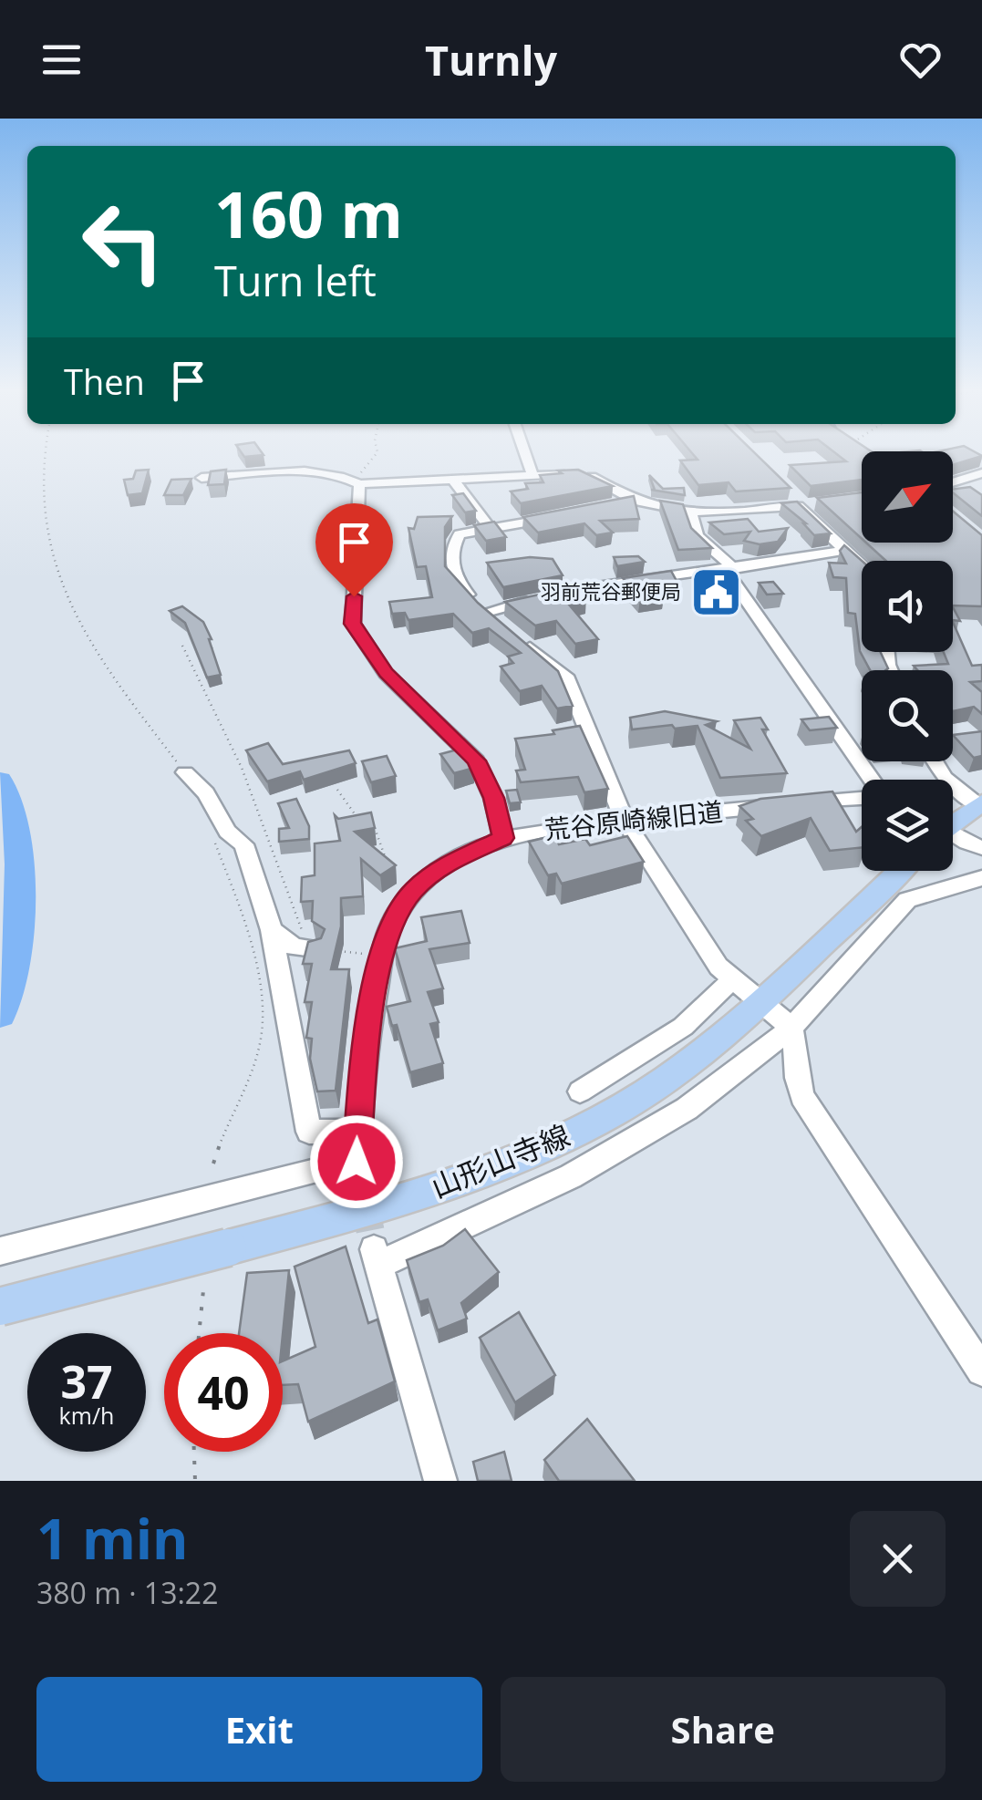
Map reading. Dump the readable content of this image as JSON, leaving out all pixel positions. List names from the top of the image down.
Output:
{
  "streets": {
    "main road": ["山形山寺線"],
    "street": ["荒谷原崎線旧道"]
  },
  "places": {
    "public building": ["羽前荒谷郵便局"]
  },
  "north": "top right",
  "page": {
    "header": "Turnly",
    "turn": ["160 m", "Turn left"],
    "then": "Then",
    "speed": "37 km/h",
    "limit": "40",
    "heading": ["1 min", "380 m · 13:22"],
    "buttons": ["Exit", "Share"]
  }
}
